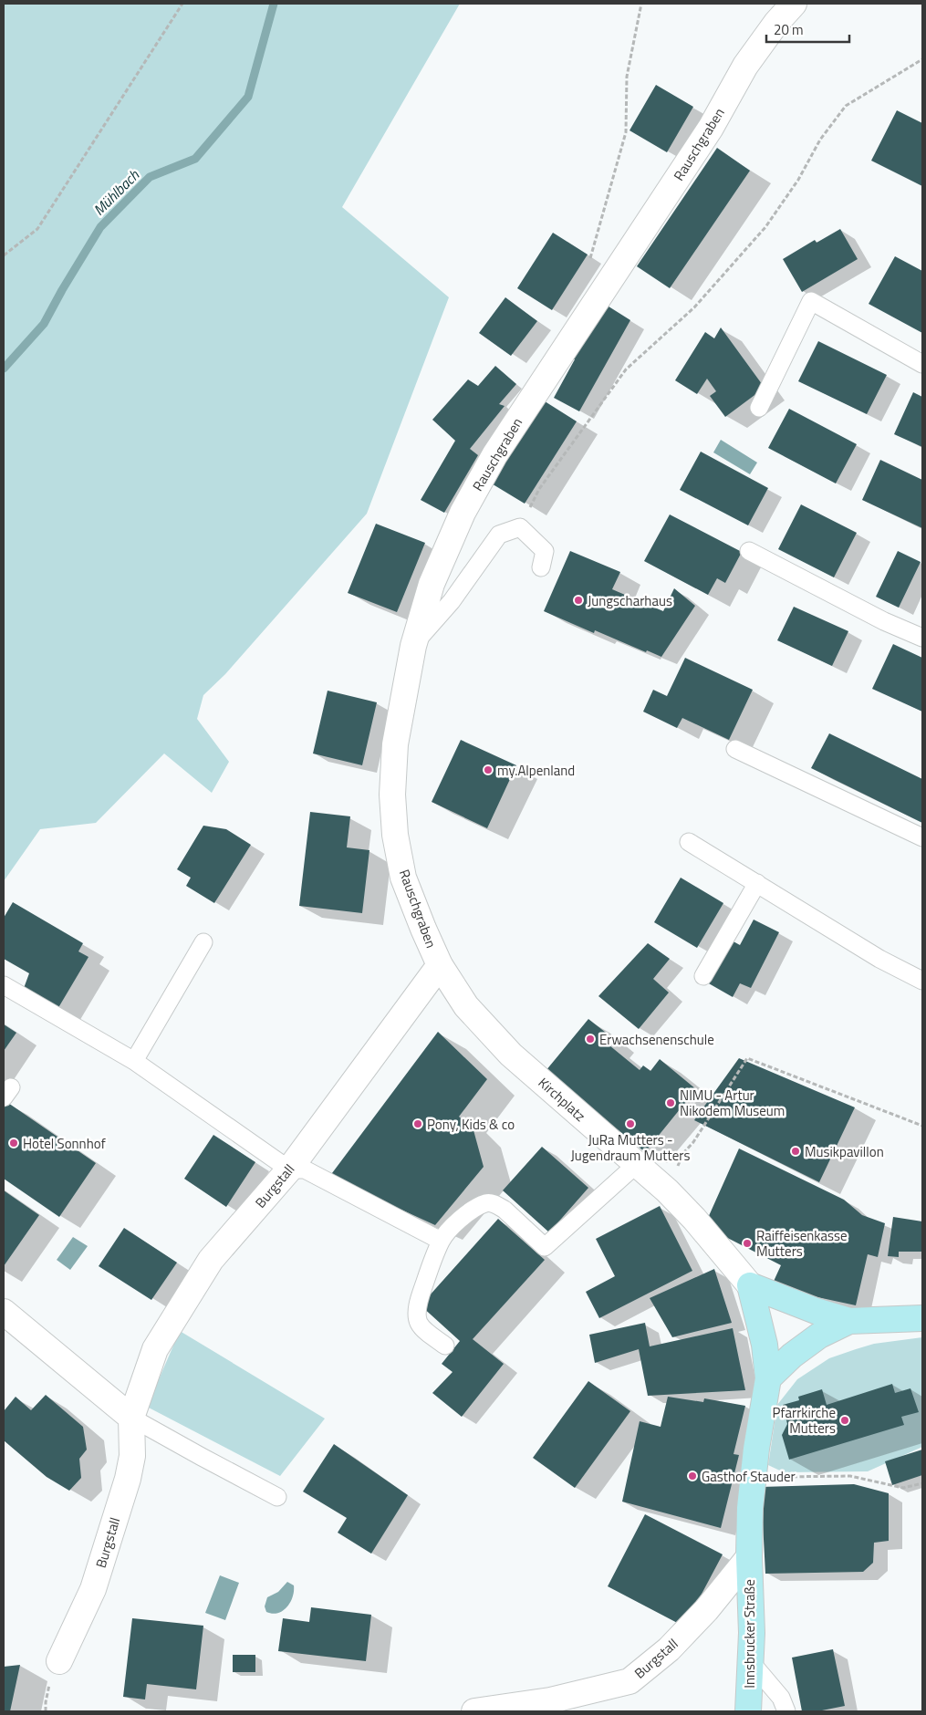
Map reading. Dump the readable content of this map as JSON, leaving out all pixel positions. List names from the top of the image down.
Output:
{
  "streets": {
    "main road": ["Kirchplatz", "Innsbrucker Straße"],
    "street": ["Rauschgraben", "Burgstall"]
  },
  "crossings": [
    ["Rauschgraben", "Kirchplatz"],
    ["Rauschgraben", "Burgstall"],
    ["Kirchplatz", "Burgstall"],
    ["Kirchplatz", "Innsbrucker Straße"],
    ["Burgstall", "Innsbrucker Straße"]
  ],
  "water": ["Mühlbach"],
  "places": [
    "Jungscharhaus",
    "my.Alpenland",
    "Erwachsenenschule",
    "NIMU - Artur Nikodem Museum",
    "Pony, Kids & co",
    "JuRa Mutters - Jugendraum Mutters",
    "Hotel Sonnhof",
    "Musikpavillon",
    "Raiffeisenkasse Mutters",
    "Pfarrkirche Mutters",
    "Gasthof Stauder"
  ],
  "scale_bar": "20 m"
}
